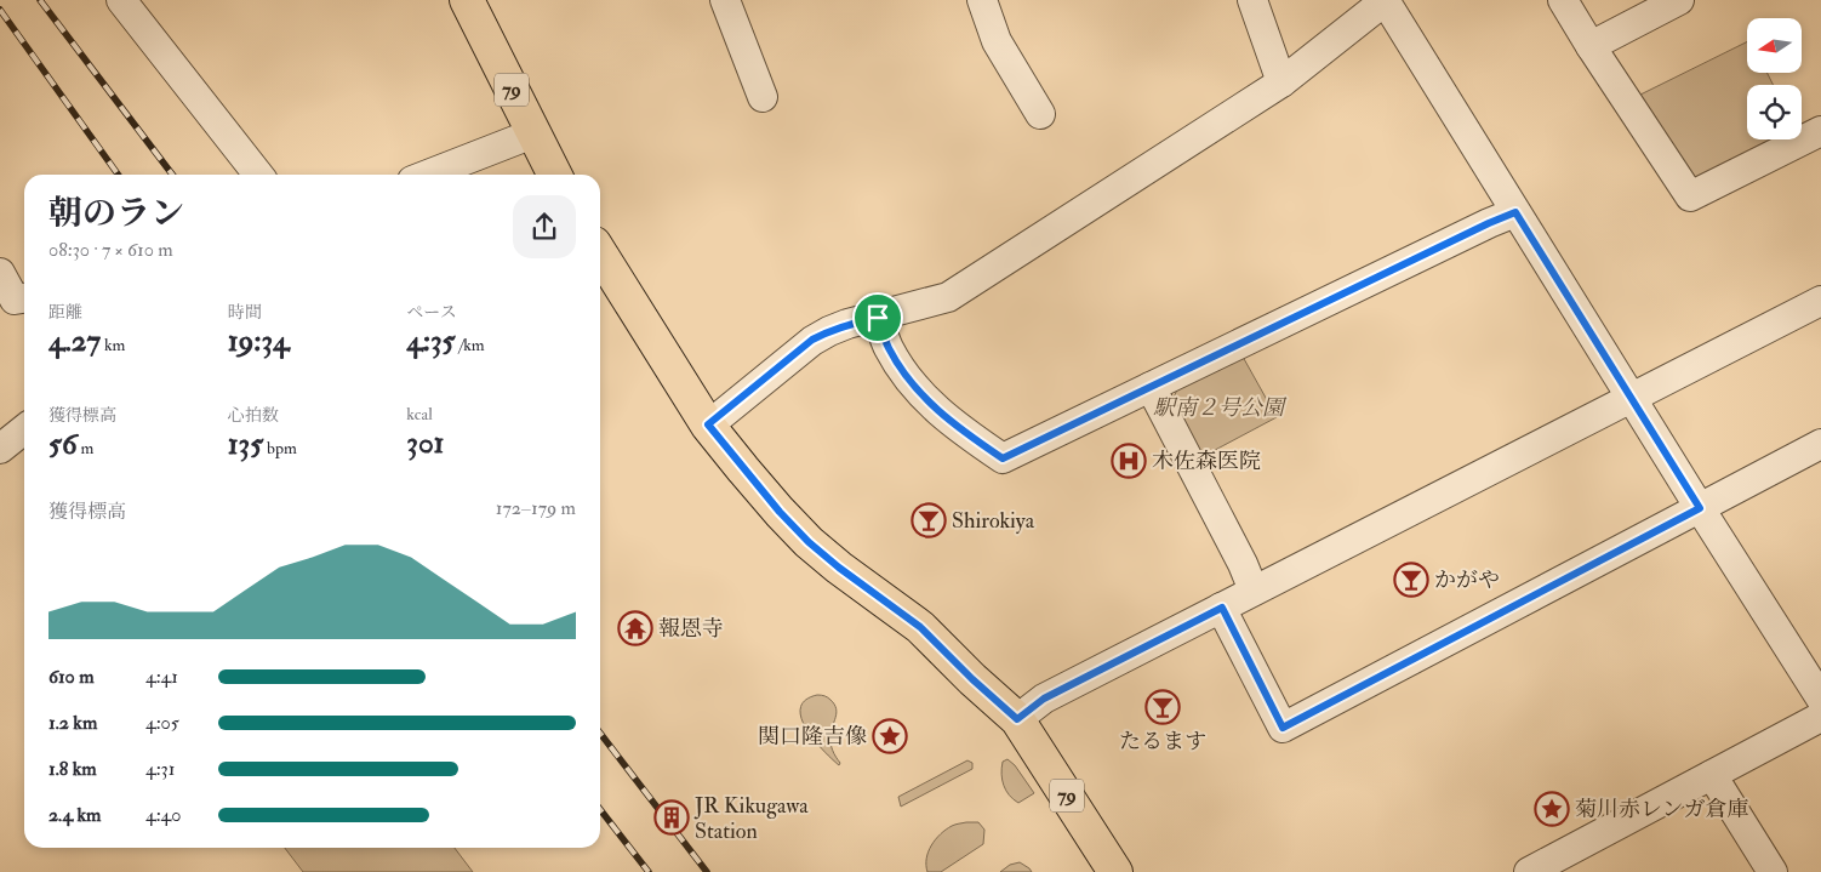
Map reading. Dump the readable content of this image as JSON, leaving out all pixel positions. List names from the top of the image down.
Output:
{
  "streets": {
    "main road": ["79"]
  },
  "parks": ["駅南２号公園"],
  "places": {
    "hospital": ["木佐森医院"],
    "bar": ["Shirokiya", "かがや", "たるます"],
    "temple": ["報恩寺"],
    "place": ["関口隆吉像", "菊川赤レンガ倉庫"],
    "building": ["JR Kikugawa Station"]
  },
  "north": "left",
  "page": {
    "heading": ["朝のラン", "08:30 · 7 × 610 m"],
    "stats": [
      ["距離", "4.27 km"],
      ["時間", "19:34"],
      ["ペース", "4:35 /km"],
      ["獲得標高", "56 m"],
      ["心拍数", "135 bpm"],
      ["kcal", "301"]
    ],
    "chart": ["獲得標高", "172–179 m"],
    "list": [
      {
        "name": "610 m",
        "note": "4:41"
      },
      {
        "name": "1.2 km",
        "note": "4:05"
      },
      {
        "name": "1.8 km",
        "note": "4:31"
      },
      {
        "name": "2.4 km",
        "note": "4:40"
      }
    ]
  }
}
